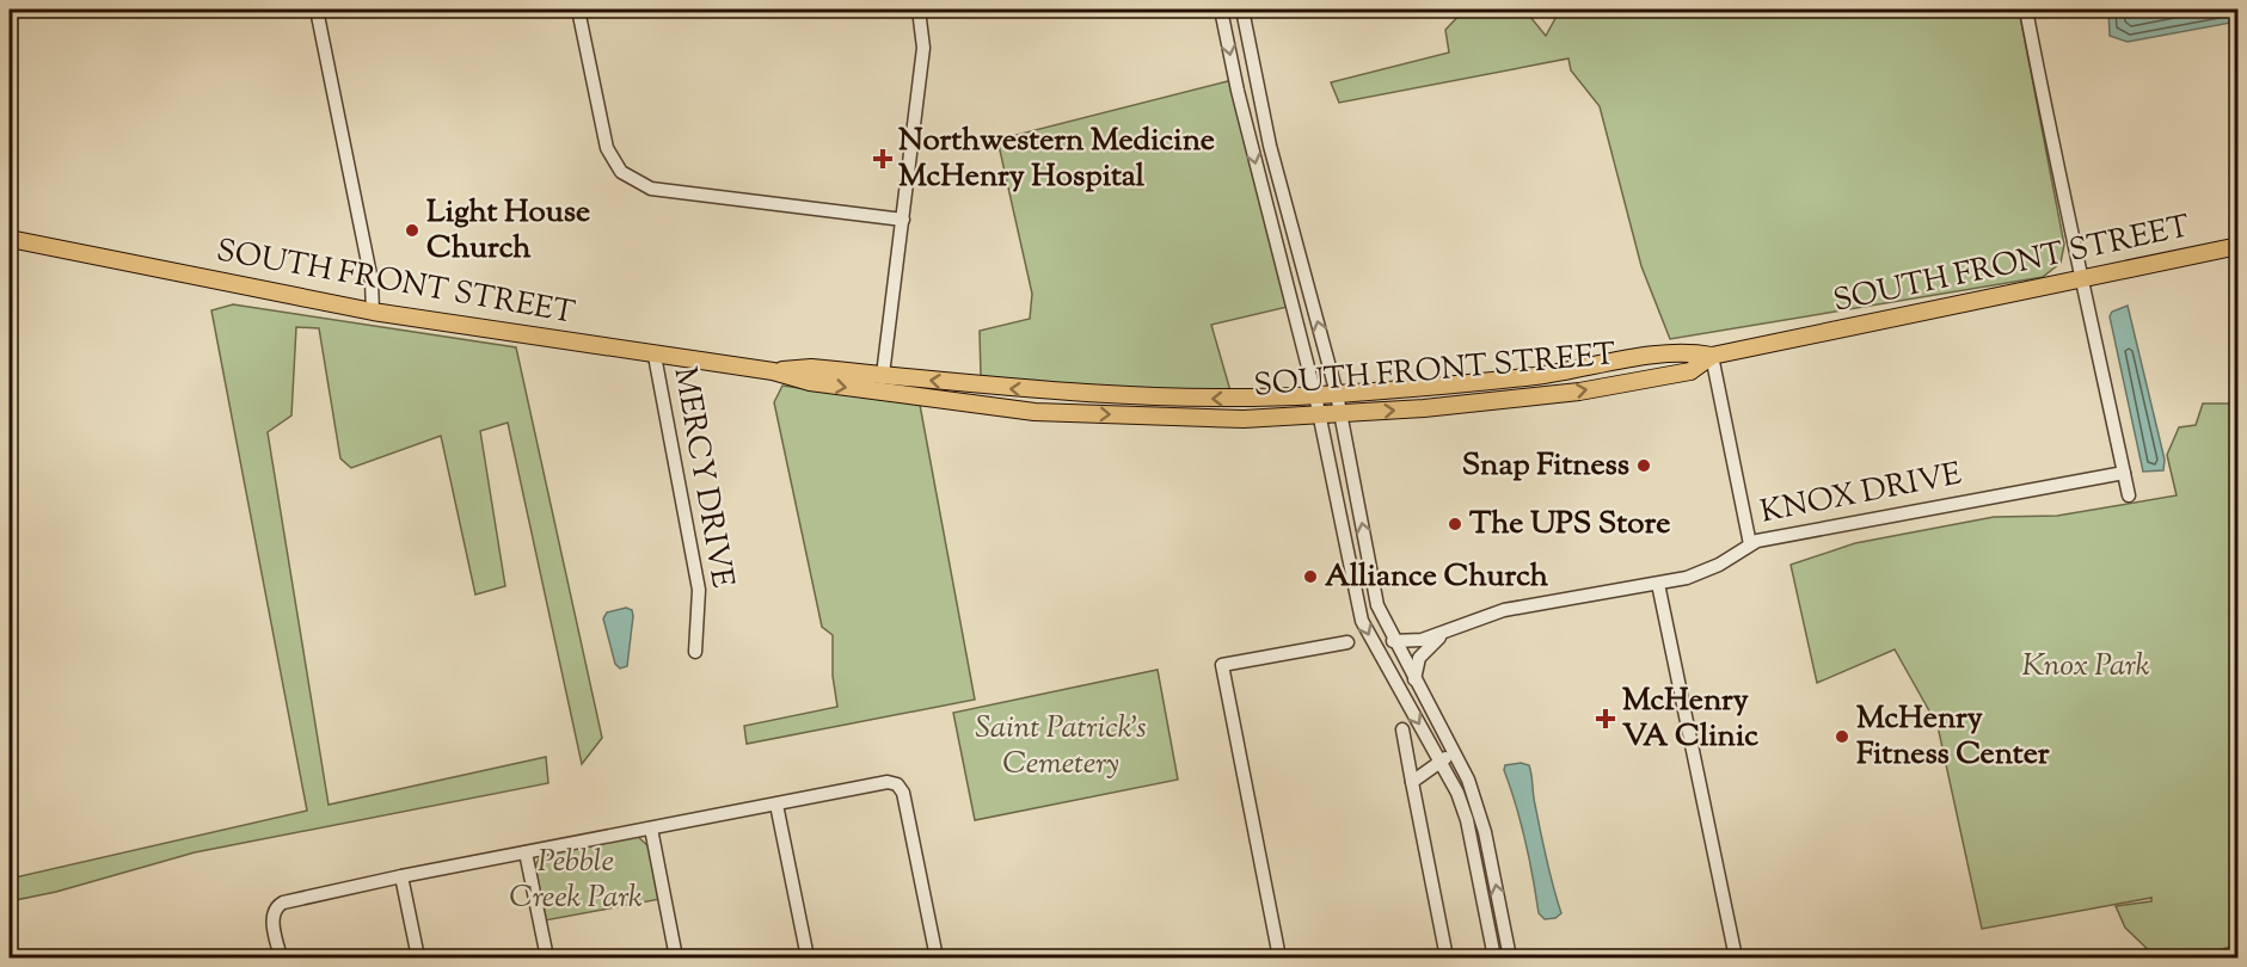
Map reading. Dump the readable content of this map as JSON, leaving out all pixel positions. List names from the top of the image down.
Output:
{
  "streets": {
    "main road": ["SOUTH FRONT STREET"],
    "street": ["MERCY DRIVE", "KNOX DRIVE"]
  },
  "crossings": [
    ["SOUTH FRONT STREET", "MERCY DRIVE"]
  ],
  "parks": ["Knox Park", "Saint Patrick's Cemetery", "Pebble Creek Park"],
  "places": {
    "health": ["Northwestern Medicine McHenry Hospital", "McHenry VA Clinic"],
    "other": [
      "Light House Church",
      "Snap Fitness",
      "The UPS Store",
      "Alliance Church",
      "McHenry Fitness Center"
    ]
  }
}
